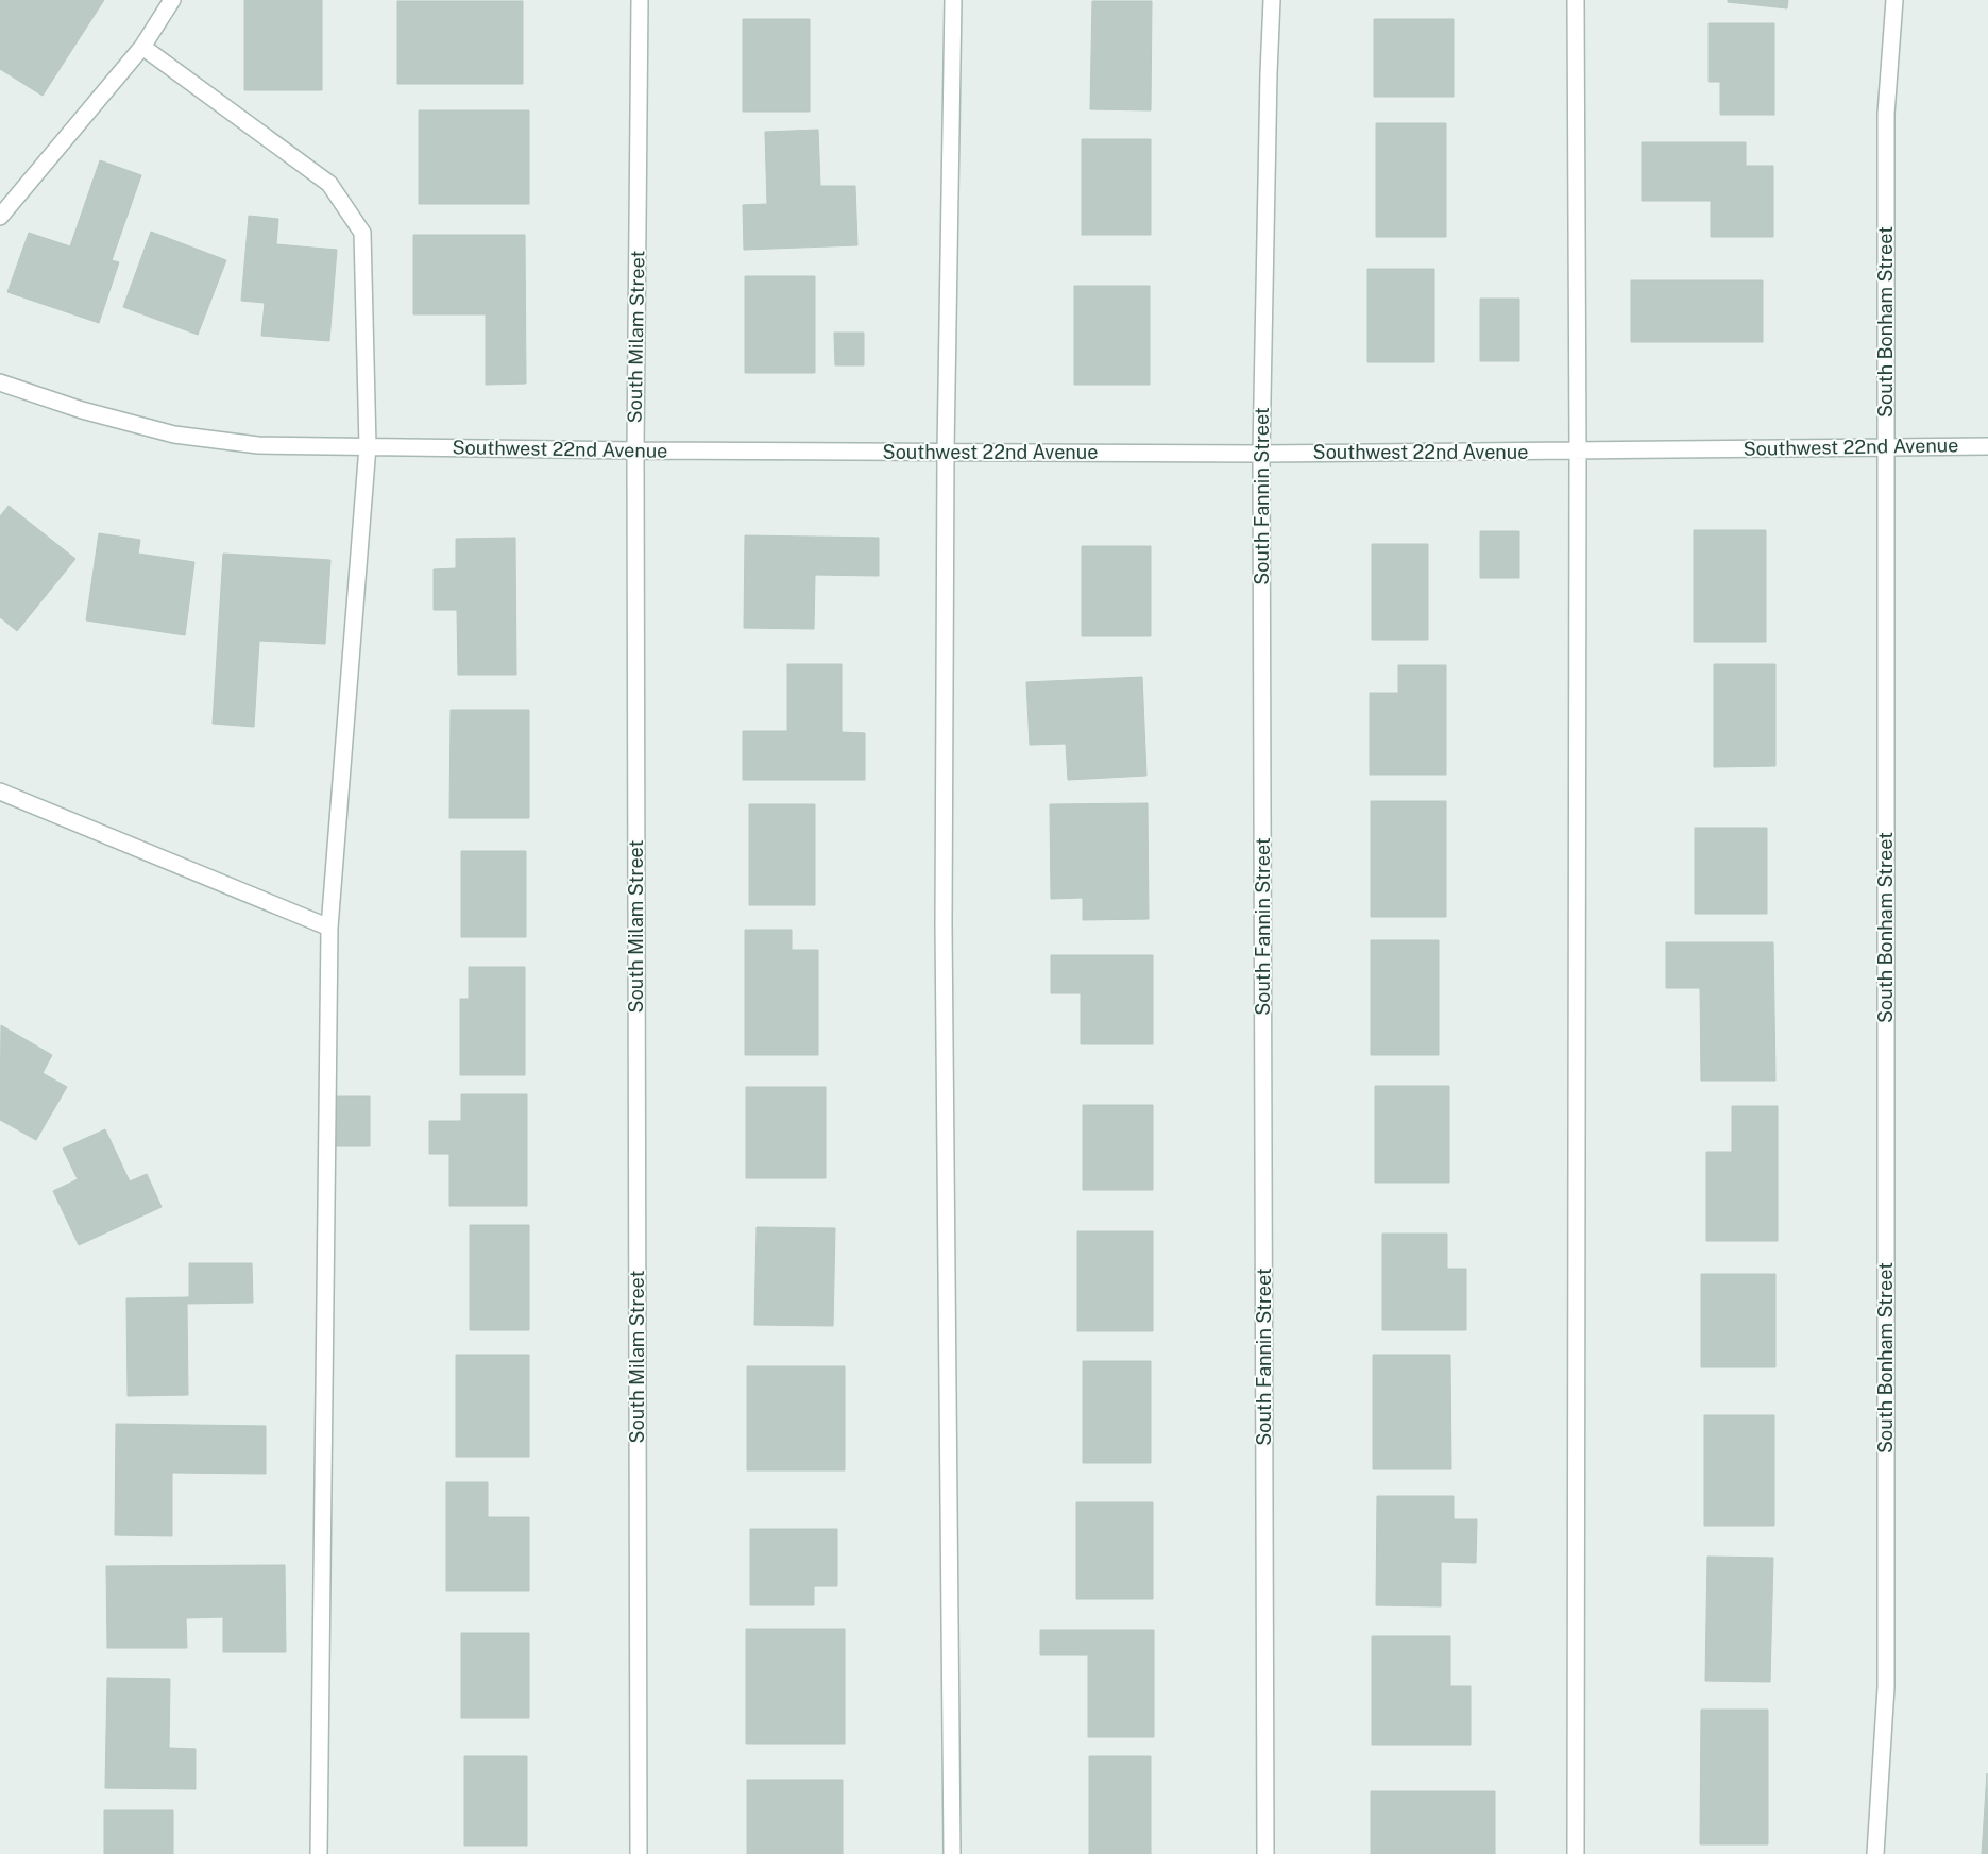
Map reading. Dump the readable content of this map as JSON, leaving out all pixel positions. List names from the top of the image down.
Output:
{
  "streets": {
    "street": [
      "South Bonham Street",
      "South Milam Street",
      "Southwest 22nd Avenue",
      "South Fannin Street"
    ]
  },
  "crossings": [
    ["South Bonham Street", "Southwest 22nd Avenue"],
    ["South Milam Street", "Southwest 22nd Avenue"],
    ["Southwest 22nd Avenue", "South Fannin Street"]
  ]
}
